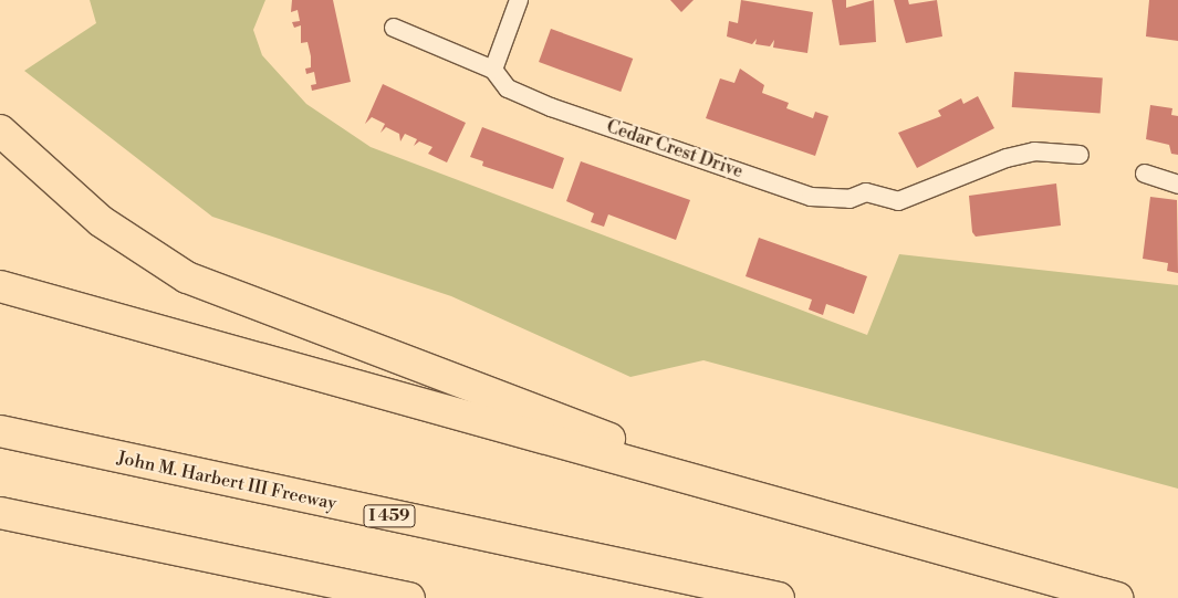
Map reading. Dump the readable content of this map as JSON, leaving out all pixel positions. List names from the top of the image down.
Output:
{
  "streets": {
    "highway": ["John M. Harbert III Freeway", "I 459"],
    "street": ["Cedar Crest Drive"]
  }
}
